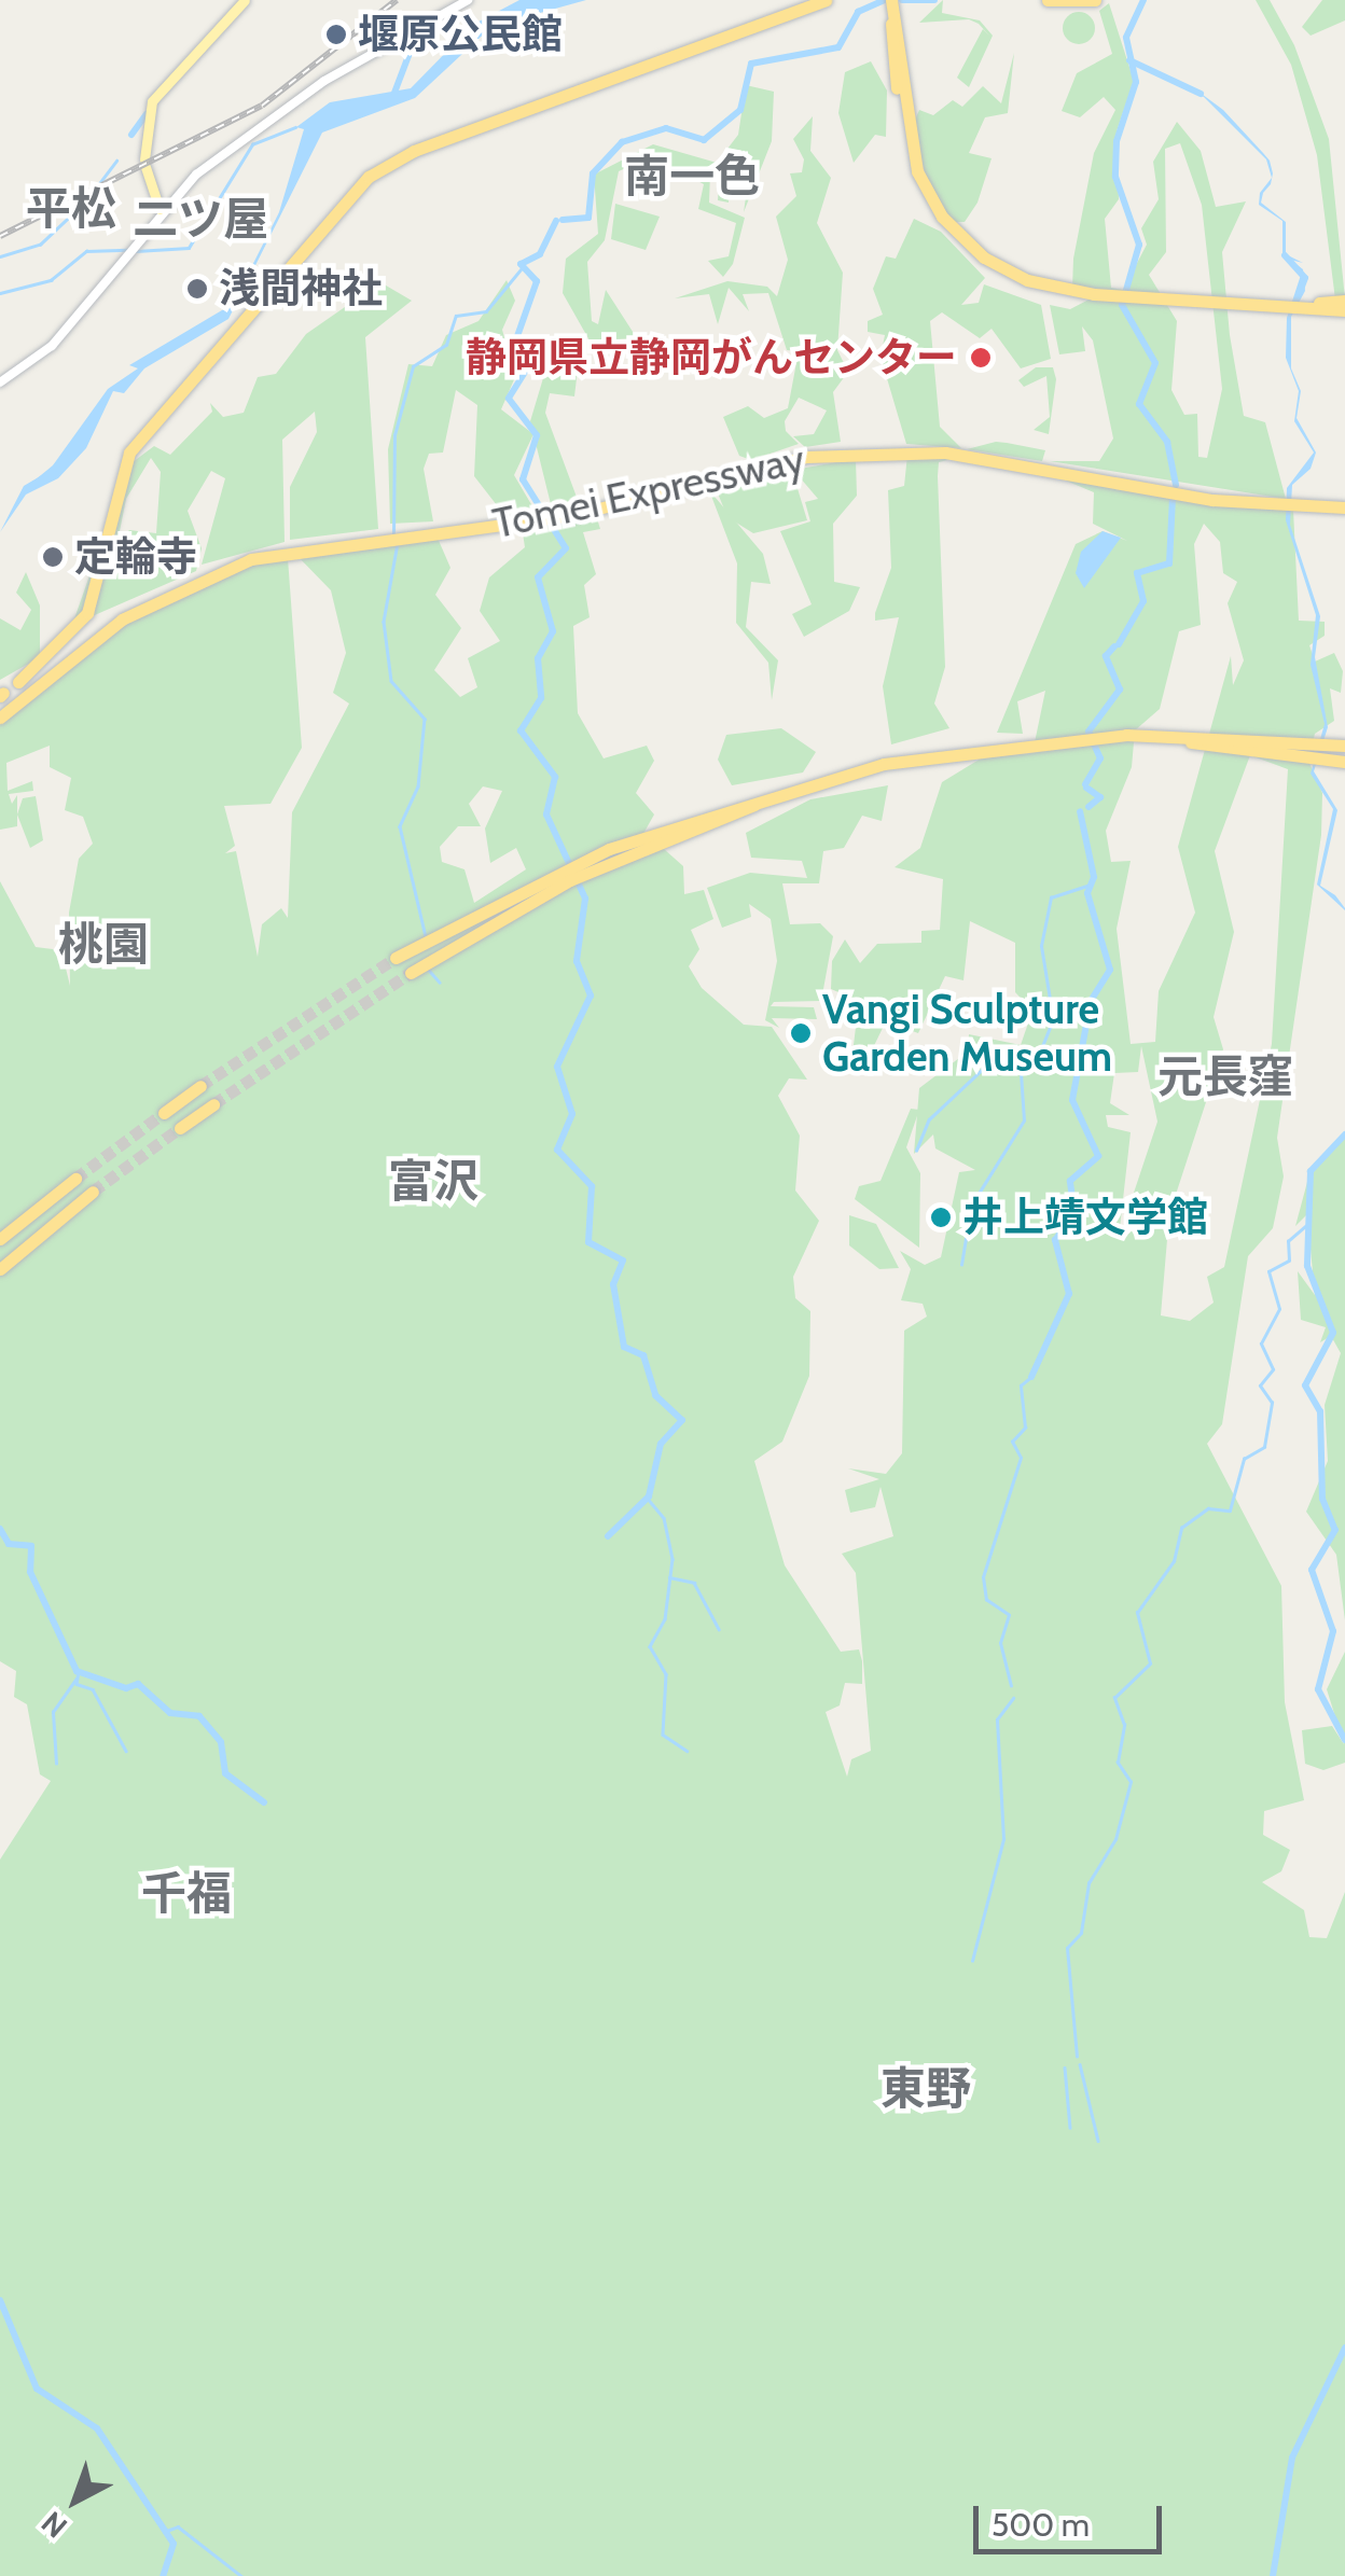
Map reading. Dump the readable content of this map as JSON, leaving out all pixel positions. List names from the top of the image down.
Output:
{
  "streets": {
    "highway": ["Tomei Expressway"]
  },
  "districts": [
    "南一色",
    "平松",
    "二ツ屋",
    "桃園",
    "元長窪",
    "富沢",
    "千福",
    "東野"
  ],
  "places": [
    "堰原公民館",
    "浅間神社",
    "静岡県立静岡がんセンター",
    "定輪寺",
    "Vangi Sculpture Garden Museum",
    "井上靖文学館"
  ],
  "scale_bar": "500 m",
  "north": "bottom left"
}
